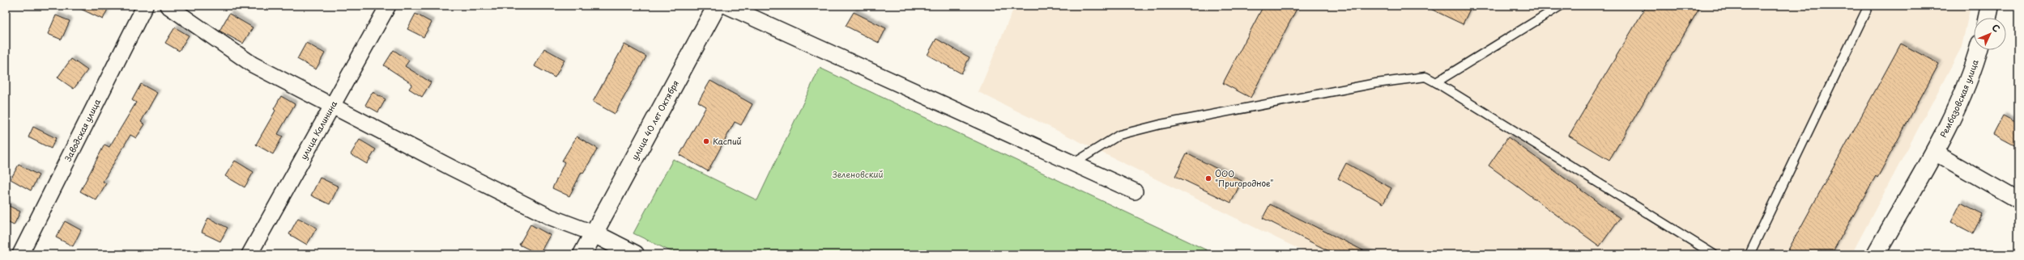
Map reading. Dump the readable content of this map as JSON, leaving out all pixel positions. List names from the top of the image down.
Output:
{
  "streets": {
    "street": [
      "Рембазовская улица",
      "улица 40 лет Октября",
      "Заводская улица",
      "улица Калинина"
    ]
  },
  "parks": ["Зеленовский"],
  "places": ["Каспий", "ООО \"Пригородное\""],
  "north": "top right"
}
